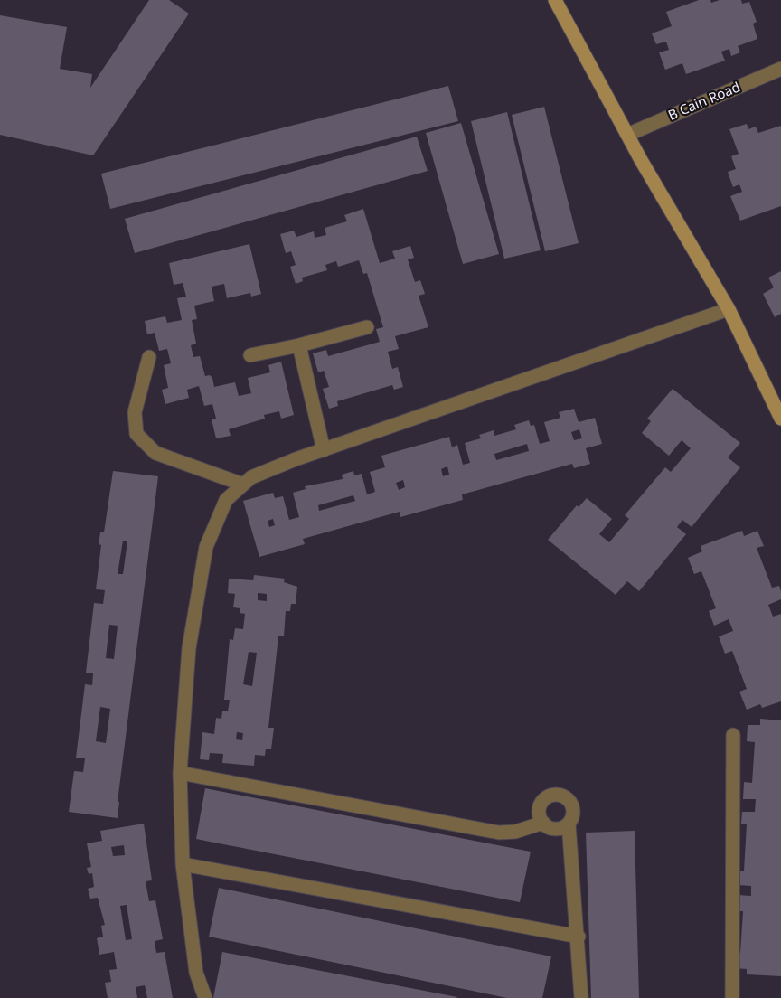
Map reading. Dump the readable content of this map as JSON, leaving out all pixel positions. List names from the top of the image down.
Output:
{
  "streets": {
    "street": ["B Cain Road"]
  }
}
